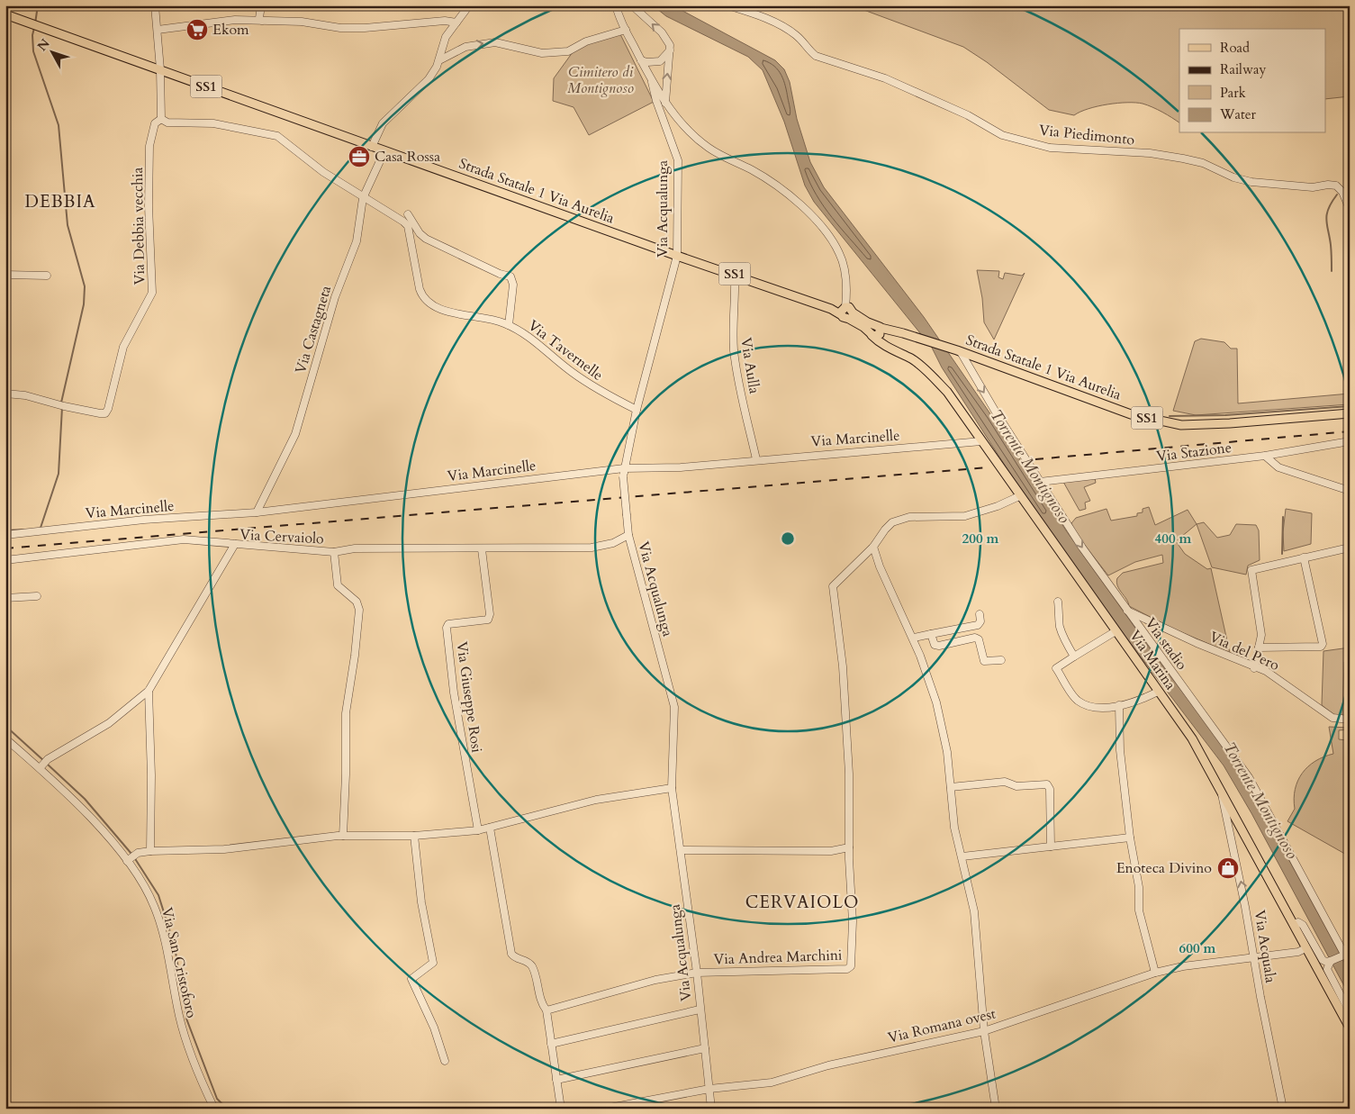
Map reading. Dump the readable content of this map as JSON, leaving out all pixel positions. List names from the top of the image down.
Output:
{
  "streets": {
    "main road": ["SS1", "Strada Statale 1 Via Aurelia", "Via Marina"],
    "street": [
      "Via Piedimonto",
      "Via Acqualunga",
      "Via Debbia vecchia",
      "Via Castagneta",
      "Via Tavernelle",
      "Via Aulla",
      "Via Marcinelle",
      "Via Stazione",
      "Via Cervaiolo",
      "Via stadio",
      "Via del Pero",
      "Via Giuseppe Rosi",
      "Via Acquala",
      "Via Andrea Marchini",
      "Via San Cristoforo",
      "Via Romana ovest"
    ]
  },
  "crossings": [
    ["Strada Statale 1 Via Aurelia", "Via Acqualunga"],
    ["Strada Statale 1 Via Aurelia", "Via Castagneta"],
    ["Strada Statale 1 Via Aurelia", "Via Aulla"],
    ["Strada Statale 1 Via Aurelia", "Via stadio"],
    ["Strada Statale 1 Via Aurelia", "Via Marina"],
    ["Via Acqualunga", "Via Tavernelle"],
    ["Via Acqualunga", "Via Marcinelle"],
    ["Via Acqualunga", "Via Cervaiolo"],
    ["Via Acqualunga", "Via Andrea Marchini"],
    ["Via Acqualunga", "Via Romana ovest"],
    ["Via Debbia vecchia", "Via Tavernelle"],
    ["Via Castagneta", "Via Tavernelle"],
    ["Via Castagneta", "Via Marcinelle"],
    ["Via Aulla", "Via Marcinelle"],
    ["Via Marcinelle", "Via Marina"],
    ["Via Stazione", "Via stadio"],
    ["Via Cervaiolo", "Via Giuseppe Rosi"],
    ["Via Cervaiolo", "Via San Cristoforo"],
    ["Via stadio", "Via del Pero"],
    ["Via Marina", "Via Acquala"],
    ["Via Marina", "Via Romana ovest"],
    ["Via Acquala", "Via Romana ovest"]
  ],
  "one_way": ["Via stadio", "Via Acquala"],
  "districts": ["DEBBIA", "CERVAIOLO"],
  "water": ["Torrente Montignoso"],
  "parks": ["Cimitero di Montignoso"],
  "places": {
    "supermarket": ["Ekom"],
    "office": ["Casa Rossa"],
    "shop": ["Enoteca Divino"]
  },
  "legend": [
    "Road",
    "Railway",
    "Park",
    "Water"
  ],
  "north": "top left",
  "rings": ["200 m", "400 m", "600 m"]
}
